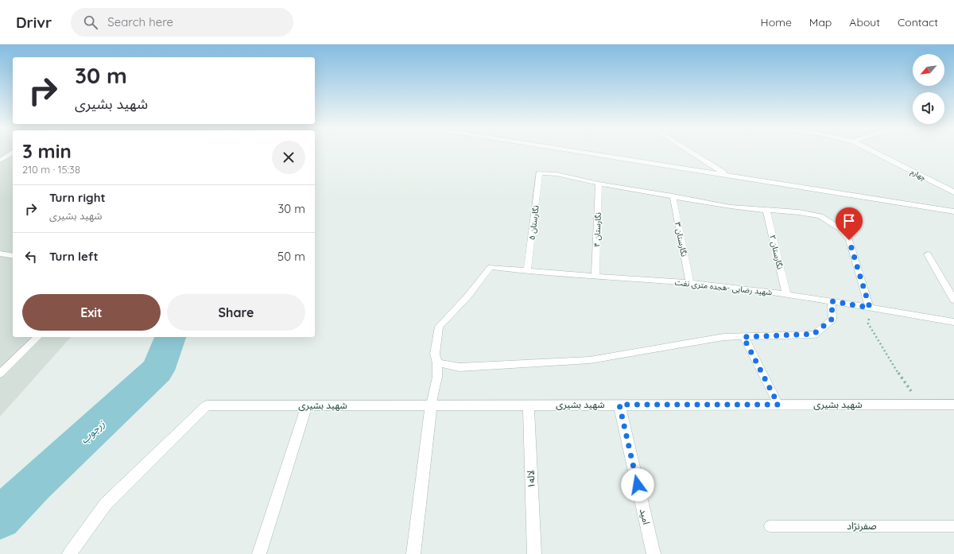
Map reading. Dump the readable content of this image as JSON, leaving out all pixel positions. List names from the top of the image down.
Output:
{
  "streets": {
    "street": [
      "چهارم",
      "شهید بشیری",
      "لاله۱",
      "امید"
    ],
    "lane": [
      "نگارستان ۵",
      "نگارستان ۴",
      "نگارستان ۳",
      "نگارستان ۲",
      "شهید رضایی -هجده متری نفت",
      "صفرنژاد"
    ]
  },
  "crossings": [
    ["نگارستان ۵", "نگارستان ۴"],
    ["نگارستان ۵", "شهید رضایی -هجده متری نفت"],
    ["نگارستان ۴", "شهید رضایی -هجده متری نفت"],
    ["نگارستان ۳", "شهید رضایی -هجده متری نفت"],
    ["نگارستان ۲", "شهید رضایی -هجده متری نفت"],
    ["شهید بشیری", "لاله۱"],
    ["شهید بشیری", "امید"]
  ],
  "water": ["زرجوب"],
  "north": "bottom left",
  "page": {
    "header": "Drivr",
    "search": "Search here",
    "nav": [
      "Home",
      "Map",
      "About",
      "Contact"
    ],
    "turn": ["30 m", "شهید بشیری"],
    "heading": ["3 min", "210 m · 15:38"],
    "list": [
      {
        "name": "Turn right",
        "note": "شهید بشیری",
        "value": "30 m"
      },
      {
        "name": "Turn left",
        "value": "50 m"
      }
    ],
    "buttons": ["Exit", "Share"]
  }
}
